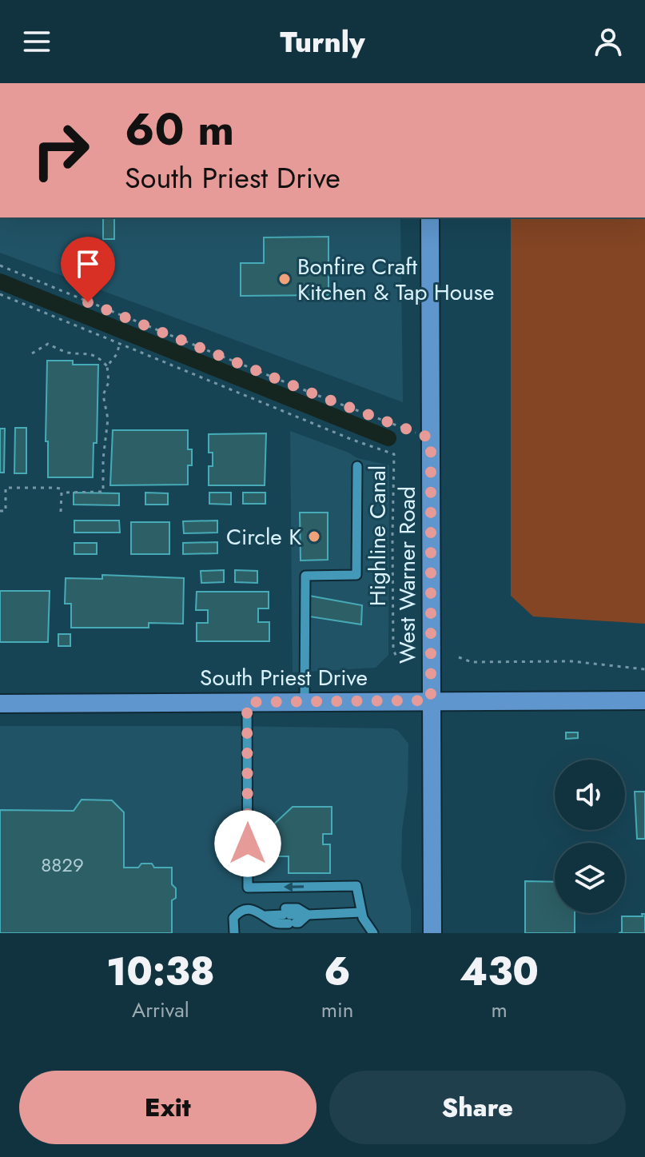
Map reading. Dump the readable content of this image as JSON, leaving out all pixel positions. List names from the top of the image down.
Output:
{
  "streets": {
    "main road": ["West Warner Road", "South Priest Drive"],
    "path": ["Highline Canal"]
  },
  "crossings": [
    ["West Warner Road", "South Priest Drive"]
  ],
  "places": ["Bonfire Craft Kitchen & Tap House", "Circle K"],
  "house_numbers": ["8829"],
  "page": {
    "header": "Turnly",
    "turn": ["60 m", "South Priest Drive"],
    "eta": [
      "10:38",
      "Arrival",
      "6",
      "min",
      "430",
      "m"
    ],
    "buttons": ["Exit", "Share"]
  }
}
